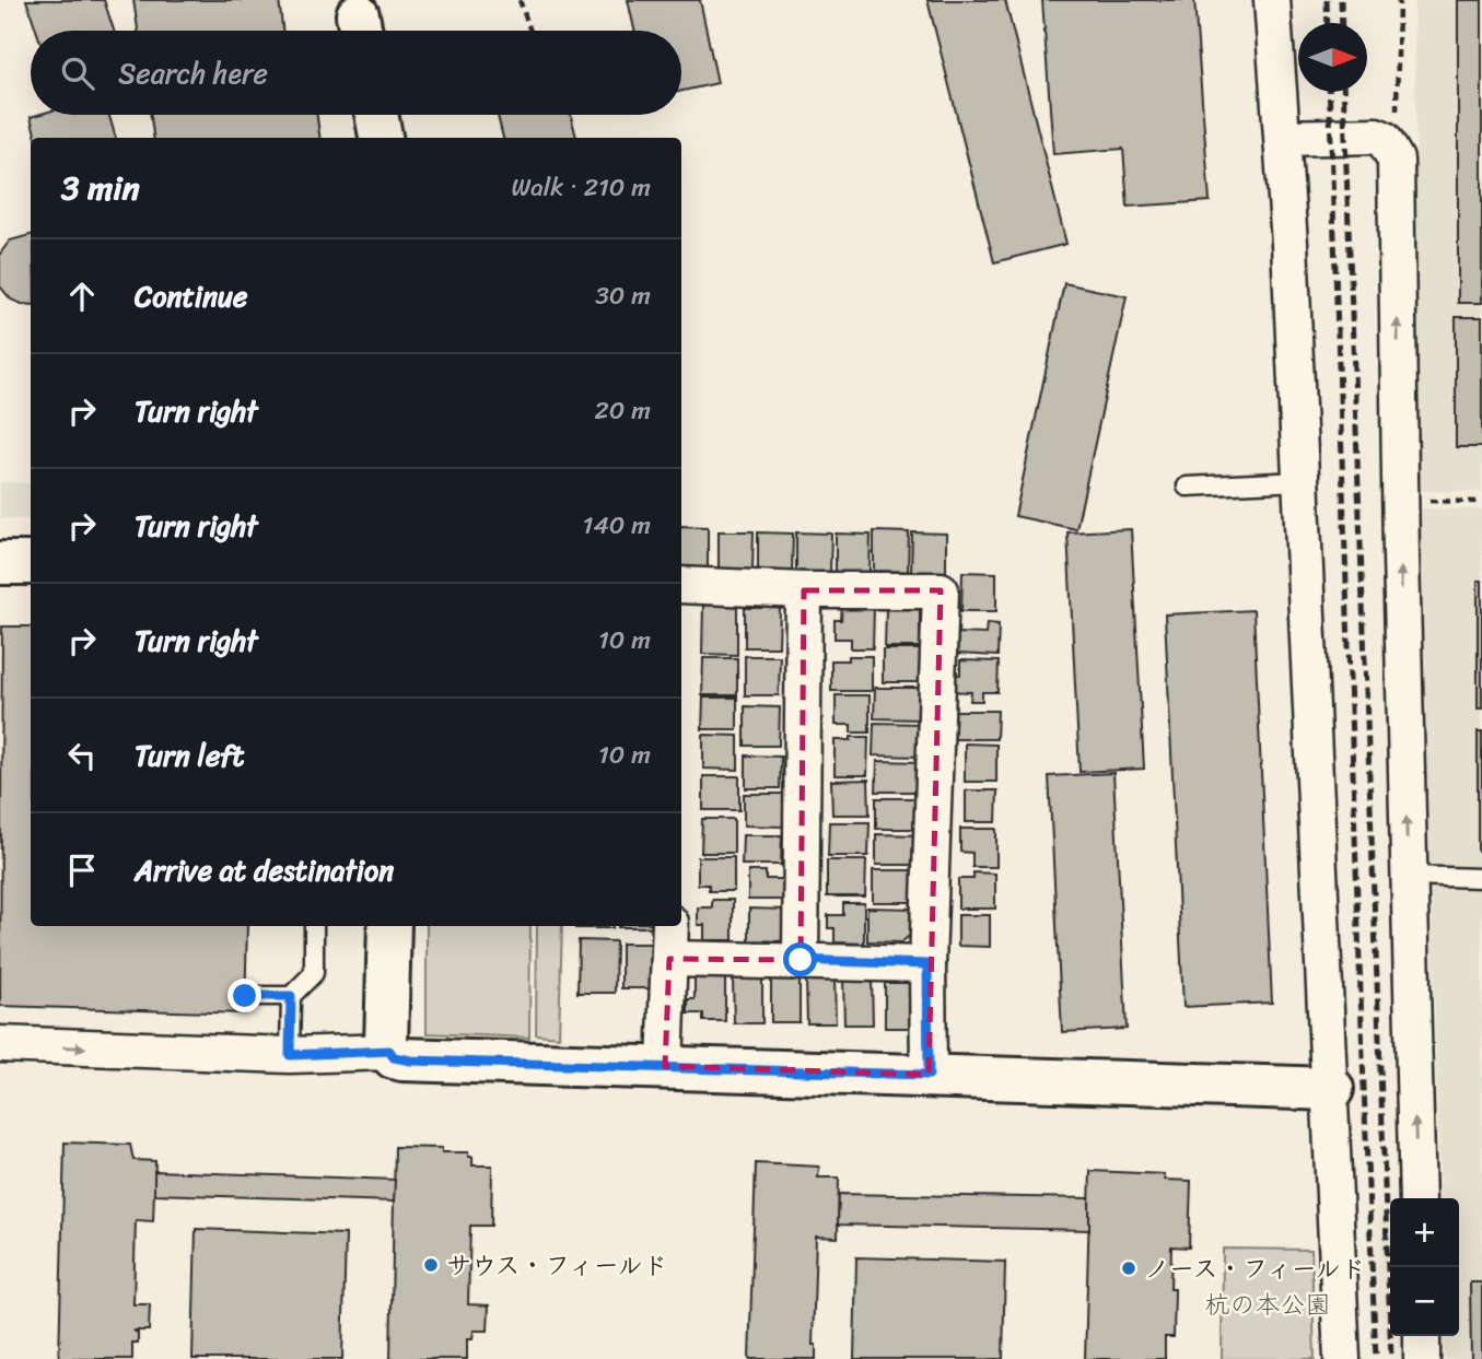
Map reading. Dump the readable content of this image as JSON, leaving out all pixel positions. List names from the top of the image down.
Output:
{
  "parks": ["杭の本公園"],
  "places": ["サウス・フィールド", "ノース・フィールド"],
  "north": "right",
  "page": {
    "search": "Search here",
    "heading": ["3 min", "Walk · 210 m"],
    "list": [
      ["Continue", "30 m"],
      ["Turn right", "20 m"],
      ["Turn right", "140 m"],
      ["Turn right", "10 m"],
      ["Turn left", "10 m"],
      "Arrive at destination"
    ],
    "map_buttons": ["+", "−"]
  }
}
